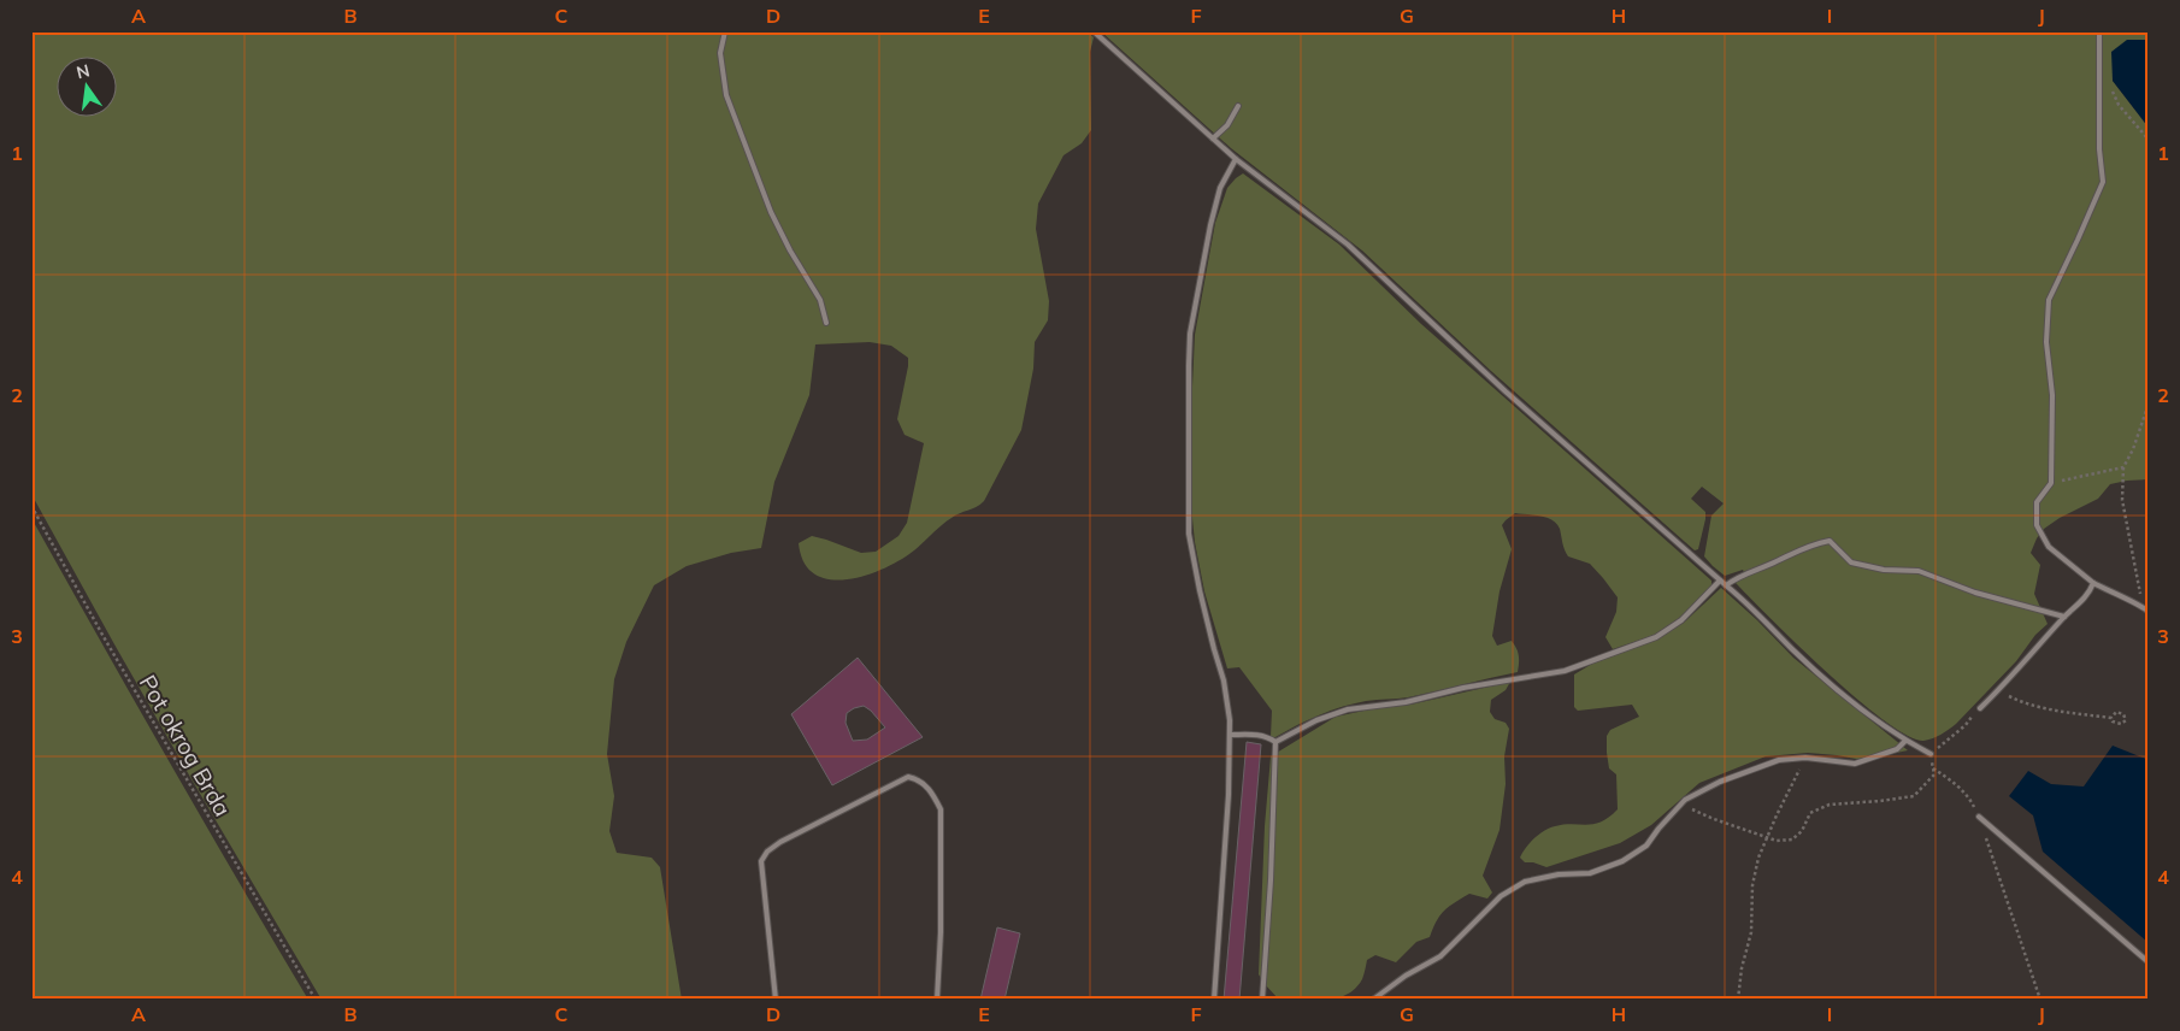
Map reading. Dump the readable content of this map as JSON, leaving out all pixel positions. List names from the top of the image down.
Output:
{
  "streets": {
    "path": ["Pot okrog Brda"]
  },
  "north": "top",
  "grid": {
    "columns": [
      "A",
      "B",
      "C",
      "D",
      "E",
      "F",
      "G",
      "H",
      "I",
      "J"
    ],
    "rows": [
      "1",
      "2",
      "3",
      "4"
    ]
  }
}
